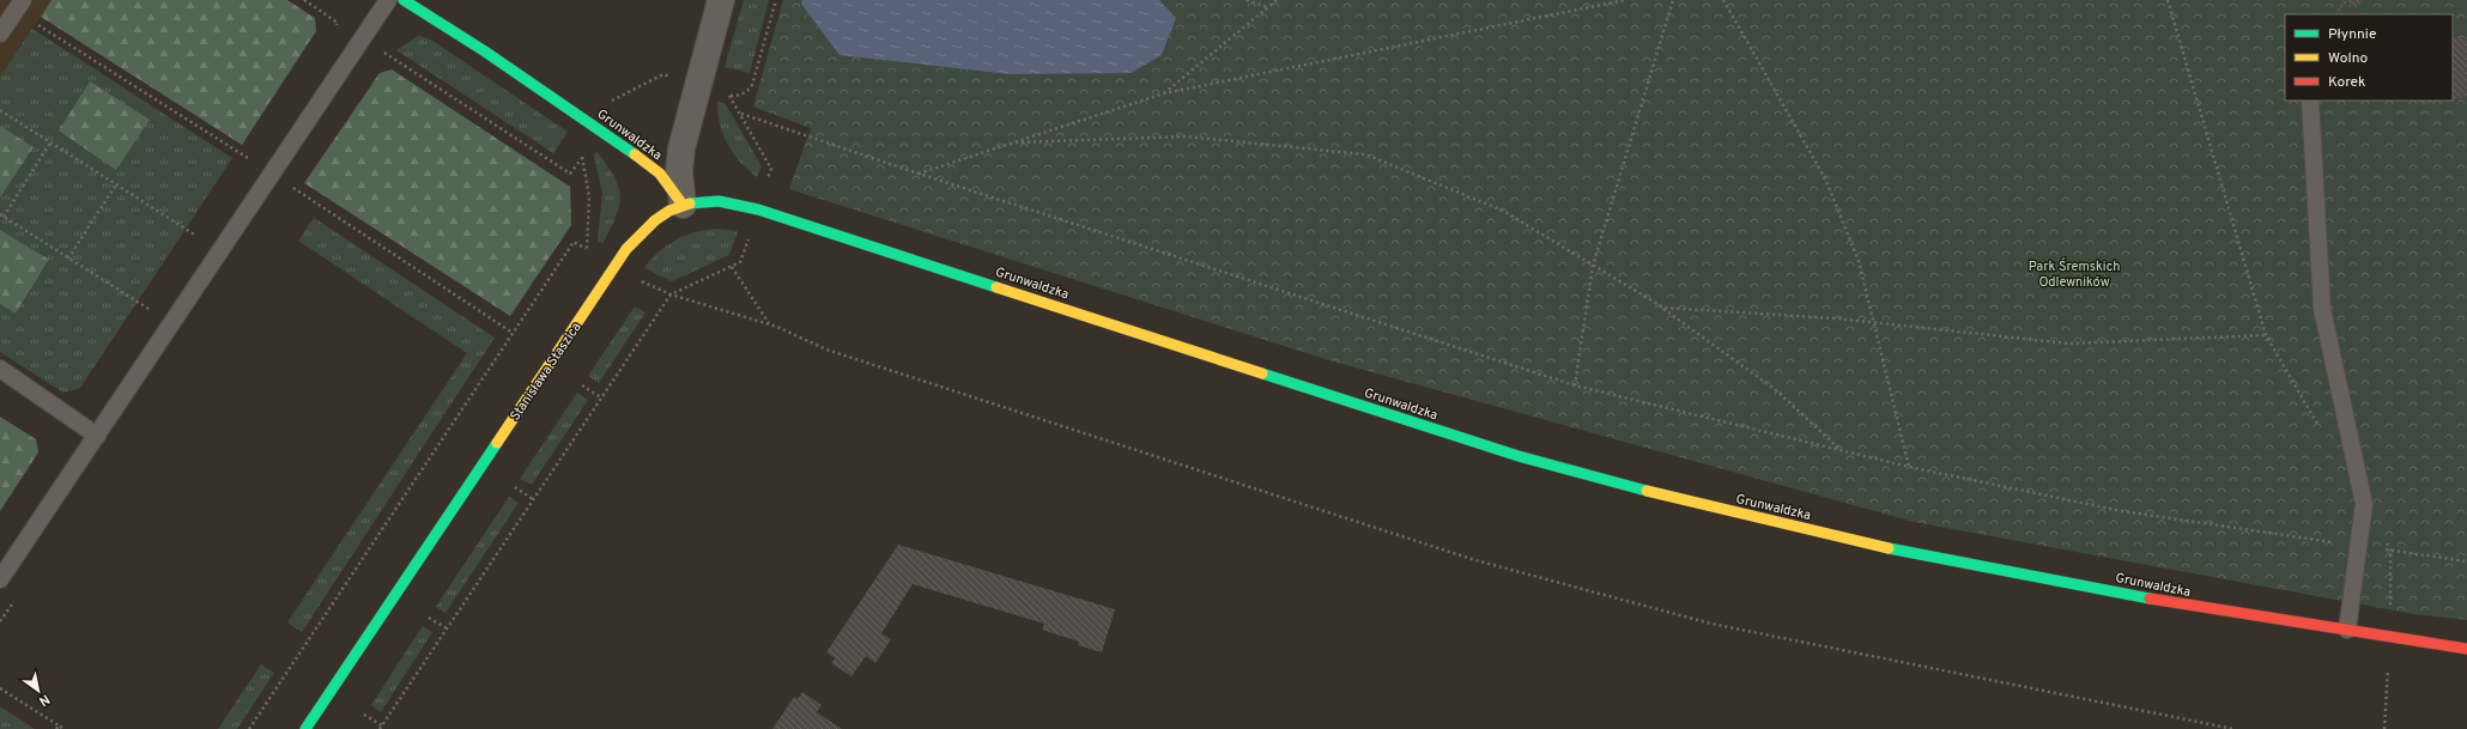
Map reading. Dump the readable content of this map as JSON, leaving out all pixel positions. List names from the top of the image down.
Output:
{
  "streets": {
    "main road": ["Grunwaldzka", "Stanisława Staszica"]
  },
  "crossings": [
    ["Grunwaldzka", "Stanisława Staszica"]
  ],
  "parks": ["Park Śremskich Odlewników"],
  "legend": ["Płynnie", "Wolno", "Korek"],
  "north": "bottom right"
}
